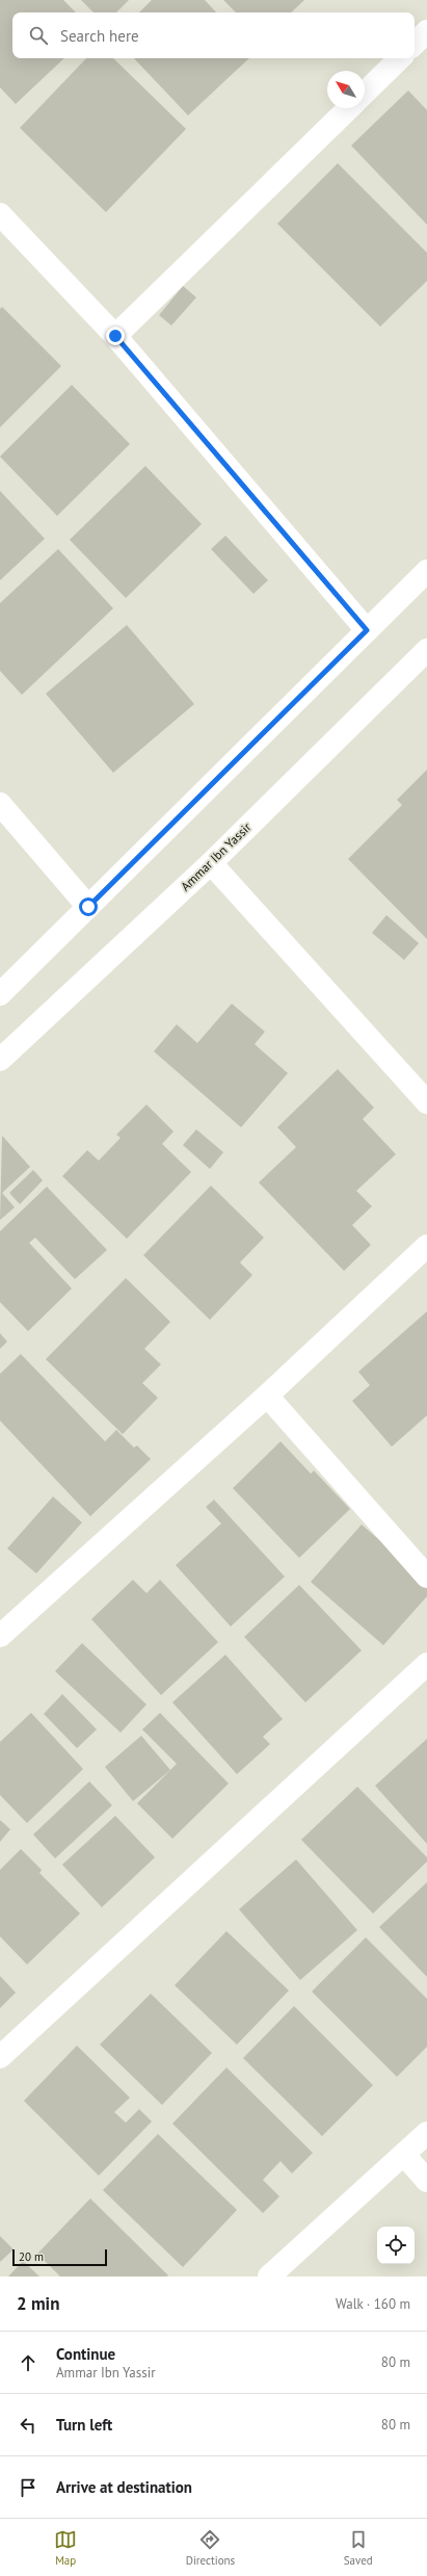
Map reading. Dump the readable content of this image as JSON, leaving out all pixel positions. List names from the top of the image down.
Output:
{
  "streets": {
    "street": ["Ammar Ibn Yassir"]
  },
  "scale_bar": "20 m",
  "north": "top left",
  "page": {
    "search": "Search here",
    "scale": "20 m",
    "heading": ["2 min", "Walk · 160 m"],
    "list": [
      ["Continue", "Ammar Ibn Yassir", "80 m"],
      ["Turn left", "80 m"],
      "Arrive at destination"
    ],
    "nav": ["Map", "Directions", "Saved"]
  }
}
